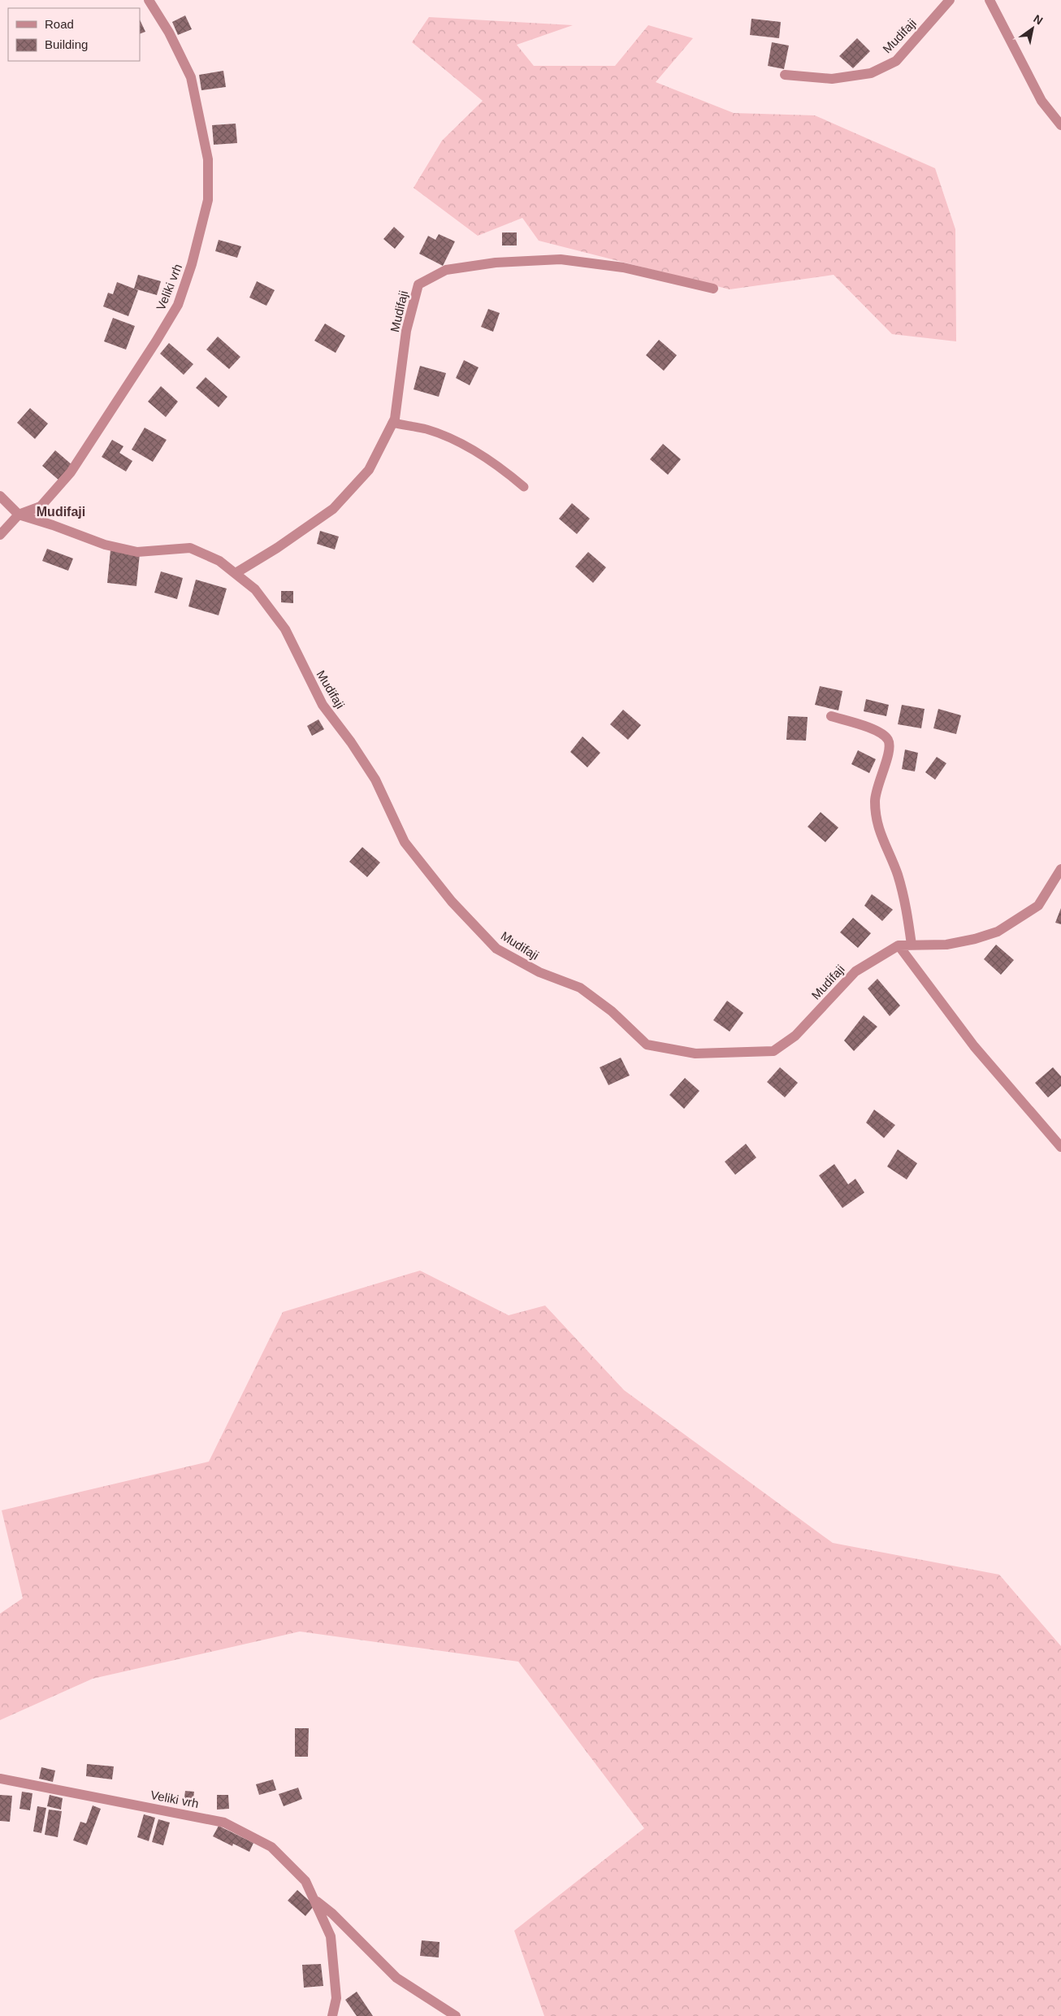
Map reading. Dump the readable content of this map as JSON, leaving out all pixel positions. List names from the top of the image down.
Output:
{
  "streets": {
    "street": ["Mudifaji", "Veliki vrh"]
  },
  "crossings": [
    ["Mudifaji", "Veliki vrh"]
  ],
  "districts": ["Mudifaji"],
  "legend": ["Road", "Building"],
  "north": "top right"
}
